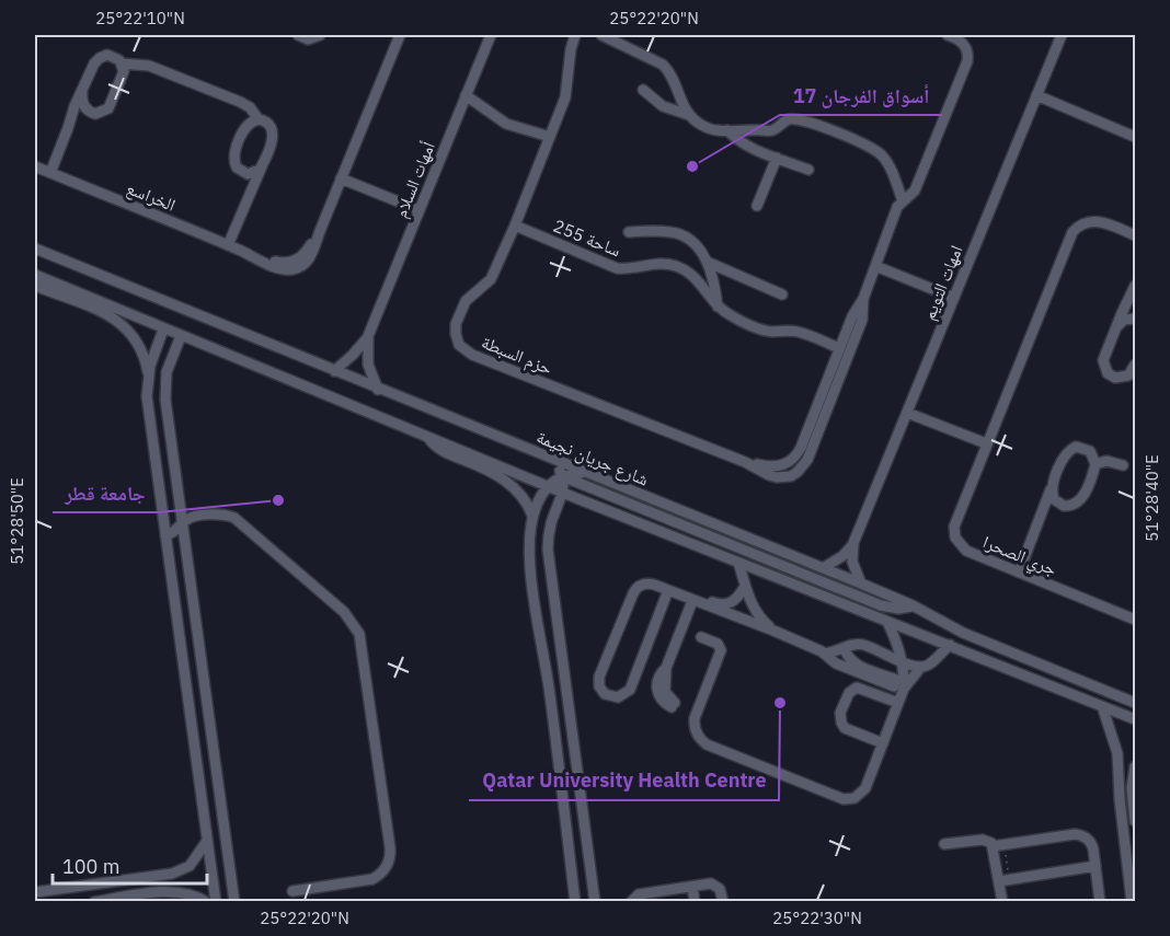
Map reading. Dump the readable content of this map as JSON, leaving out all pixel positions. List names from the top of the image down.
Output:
{
  "streets": {
    "street": [
      "أمهات السلام",
      "الخراسع",
      "ساحة 255",
      "امهات التويم",
      "حزم السبطة",
      "شارع جريان نجيمة",
      "جري الصحرا"
    ]
  },
  "crossings": [
    ["أمهات السلام", "شارع جريان نجيمة"],
    ["ساحة 255", "حزم السبطة"],
    ["امهات التويم", "شارع جريان نجيمة"]
  ],
  "places": ["أسواق الفرجان 17", "جامعة قطر", "Qatar University Health Centre"],
  "scale_bar": "100 m",
  "coordinates": [
    "25°22'10\"N",
    "25°22'20\"N",
    "51°28'40\"E",
    "51°28'50\"E",
    "25°22'30\"N"
  ]
}
